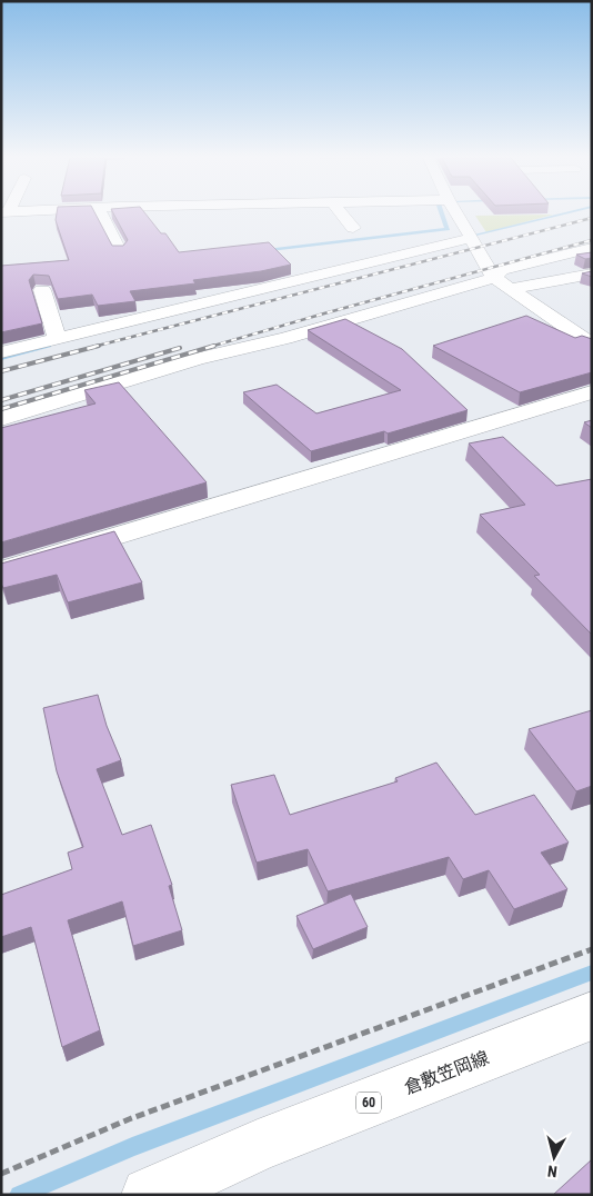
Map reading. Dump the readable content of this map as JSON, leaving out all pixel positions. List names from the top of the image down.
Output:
{
  "streets": {
    "street": ["倉敷笠岡線", "60"]
  },
  "north": "bottom"
}
